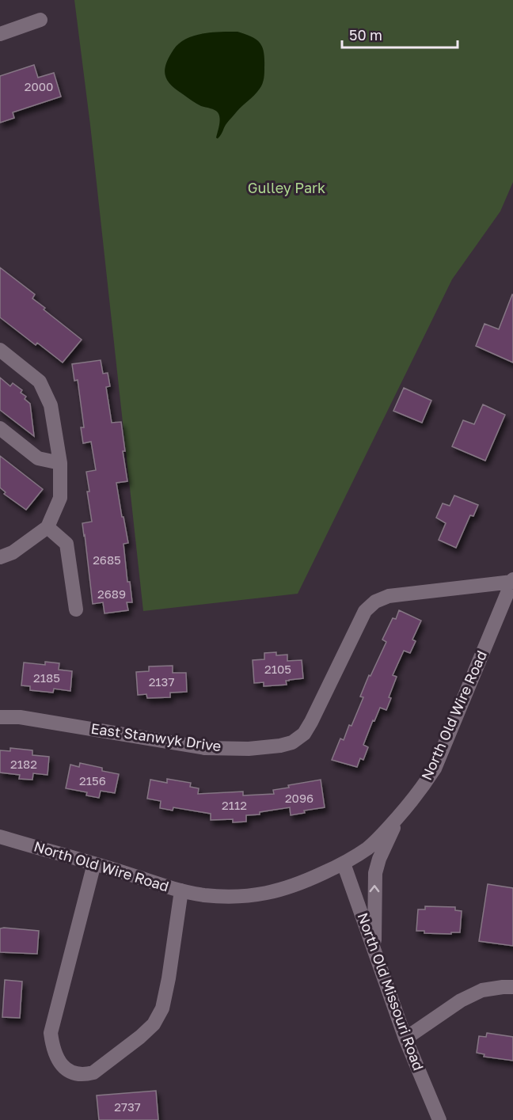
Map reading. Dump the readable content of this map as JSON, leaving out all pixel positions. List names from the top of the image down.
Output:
{
  "streets": {
    "street": ["North Old Wire Road", "East Stanwyk Drive", "North Old Missouri Road"]
  },
  "crossings": [
    ["North Old Wire Road", "East Stanwyk Drive"],
    ["North Old Wire Road", "North Old Missouri Road"]
  ],
  "parks": ["Gulley Park"],
  "house_numbers": [
    "2000",
    "2685",
    "2689",
    "2105",
    "2185",
    "2137",
    "2182",
    "2156",
    "2096",
    "2112",
    "2737"
  ],
  "scale_bar": "50 m"
}
